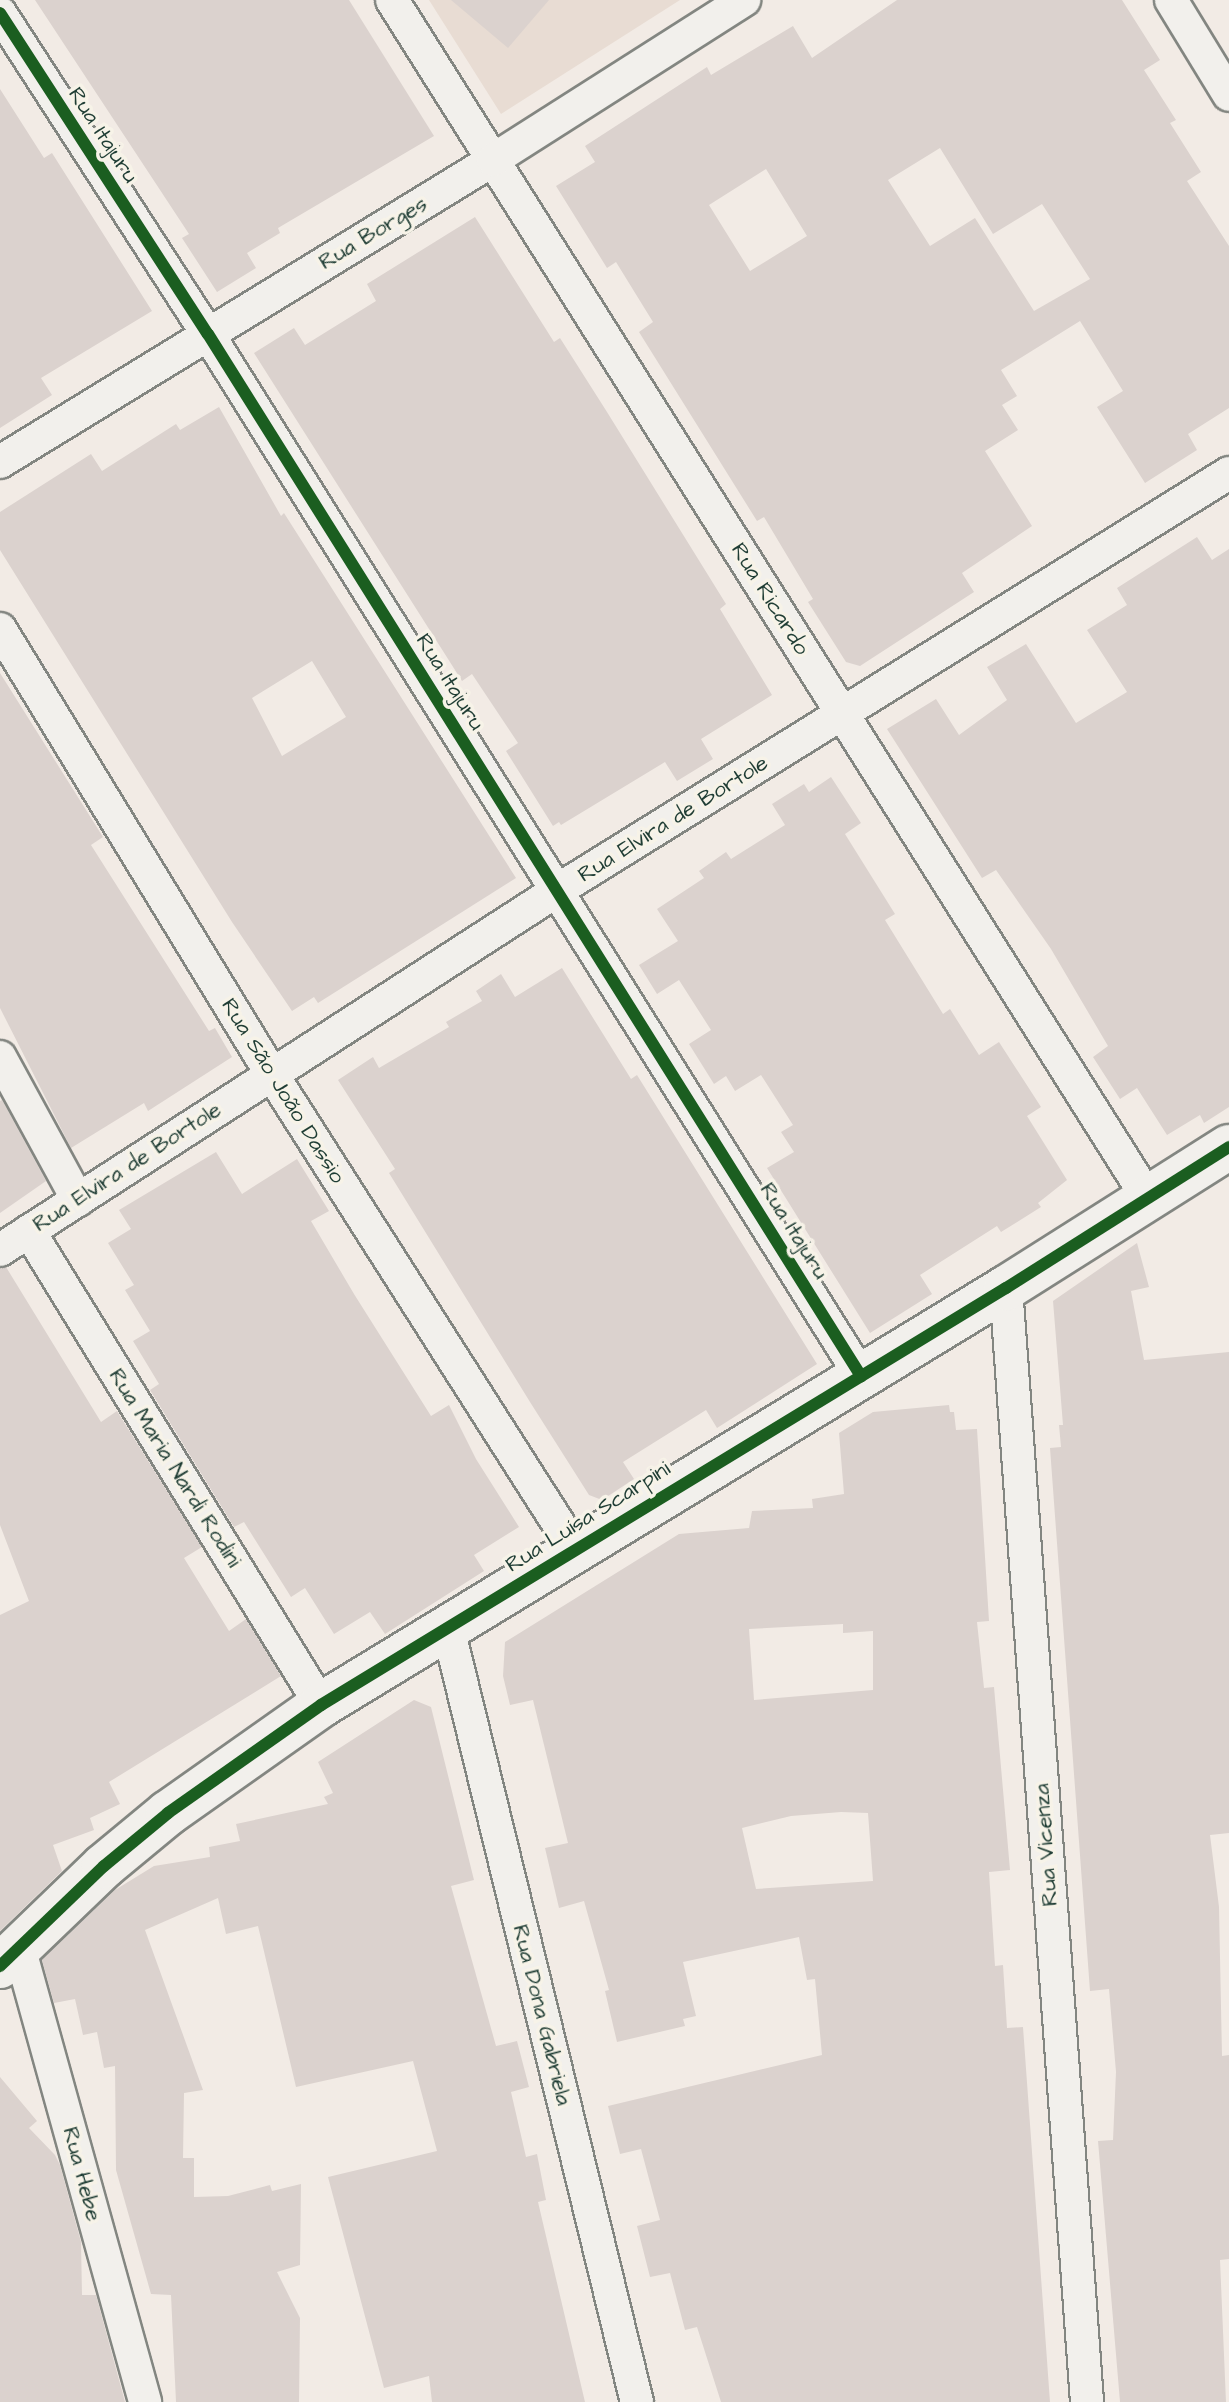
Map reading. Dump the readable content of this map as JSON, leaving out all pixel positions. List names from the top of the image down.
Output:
{
  "streets": {
    "street": [
      "Rua Itajuru",
      "Rua Borges",
      "Rua Ricardo",
      "Rua Elvira de Bortole",
      "Rua São João Dassio",
      "Rua Maria Nardi Rodini",
      "Rua Luísa Scarpini",
      "Rua Vicenza",
      "Rua Dona Gabriela",
      "Rua Hebe"
    ]
  },
  "crossings": [
    ["Rua Itajuru", "Rua Borges"],
    ["Rua Itajuru", "Rua Elvira de Bortole"],
    ["Rua Itajuru", "Rua Luísa Scarpini"],
    ["Rua Borges", "Rua Ricardo"],
    ["Rua Ricardo", "Rua Elvira de Bortole"],
    ["Rua Ricardo", "Rua Luísa Scarpini"],
    ["Rua Elvira de Bortole", "Rua São João Dassio"],
    ["Rua Elvira de Bortole", "Rua Maria Nardi Rodini"],
    ["Rua São João Dassio", "Rua Luísa Scarpini"],
    ["Rua Maria Nardi Rodini", "Rua Luísa Scarpini"],
    ["Rua Luísa Scarpini", "Rua Vicenza"],
    ["Rua Luísa Scarpini", "Rua Dona Gabriela"],
    ["Rua Luísa Scarpini", "Rua Hebe"]
  ]
}
